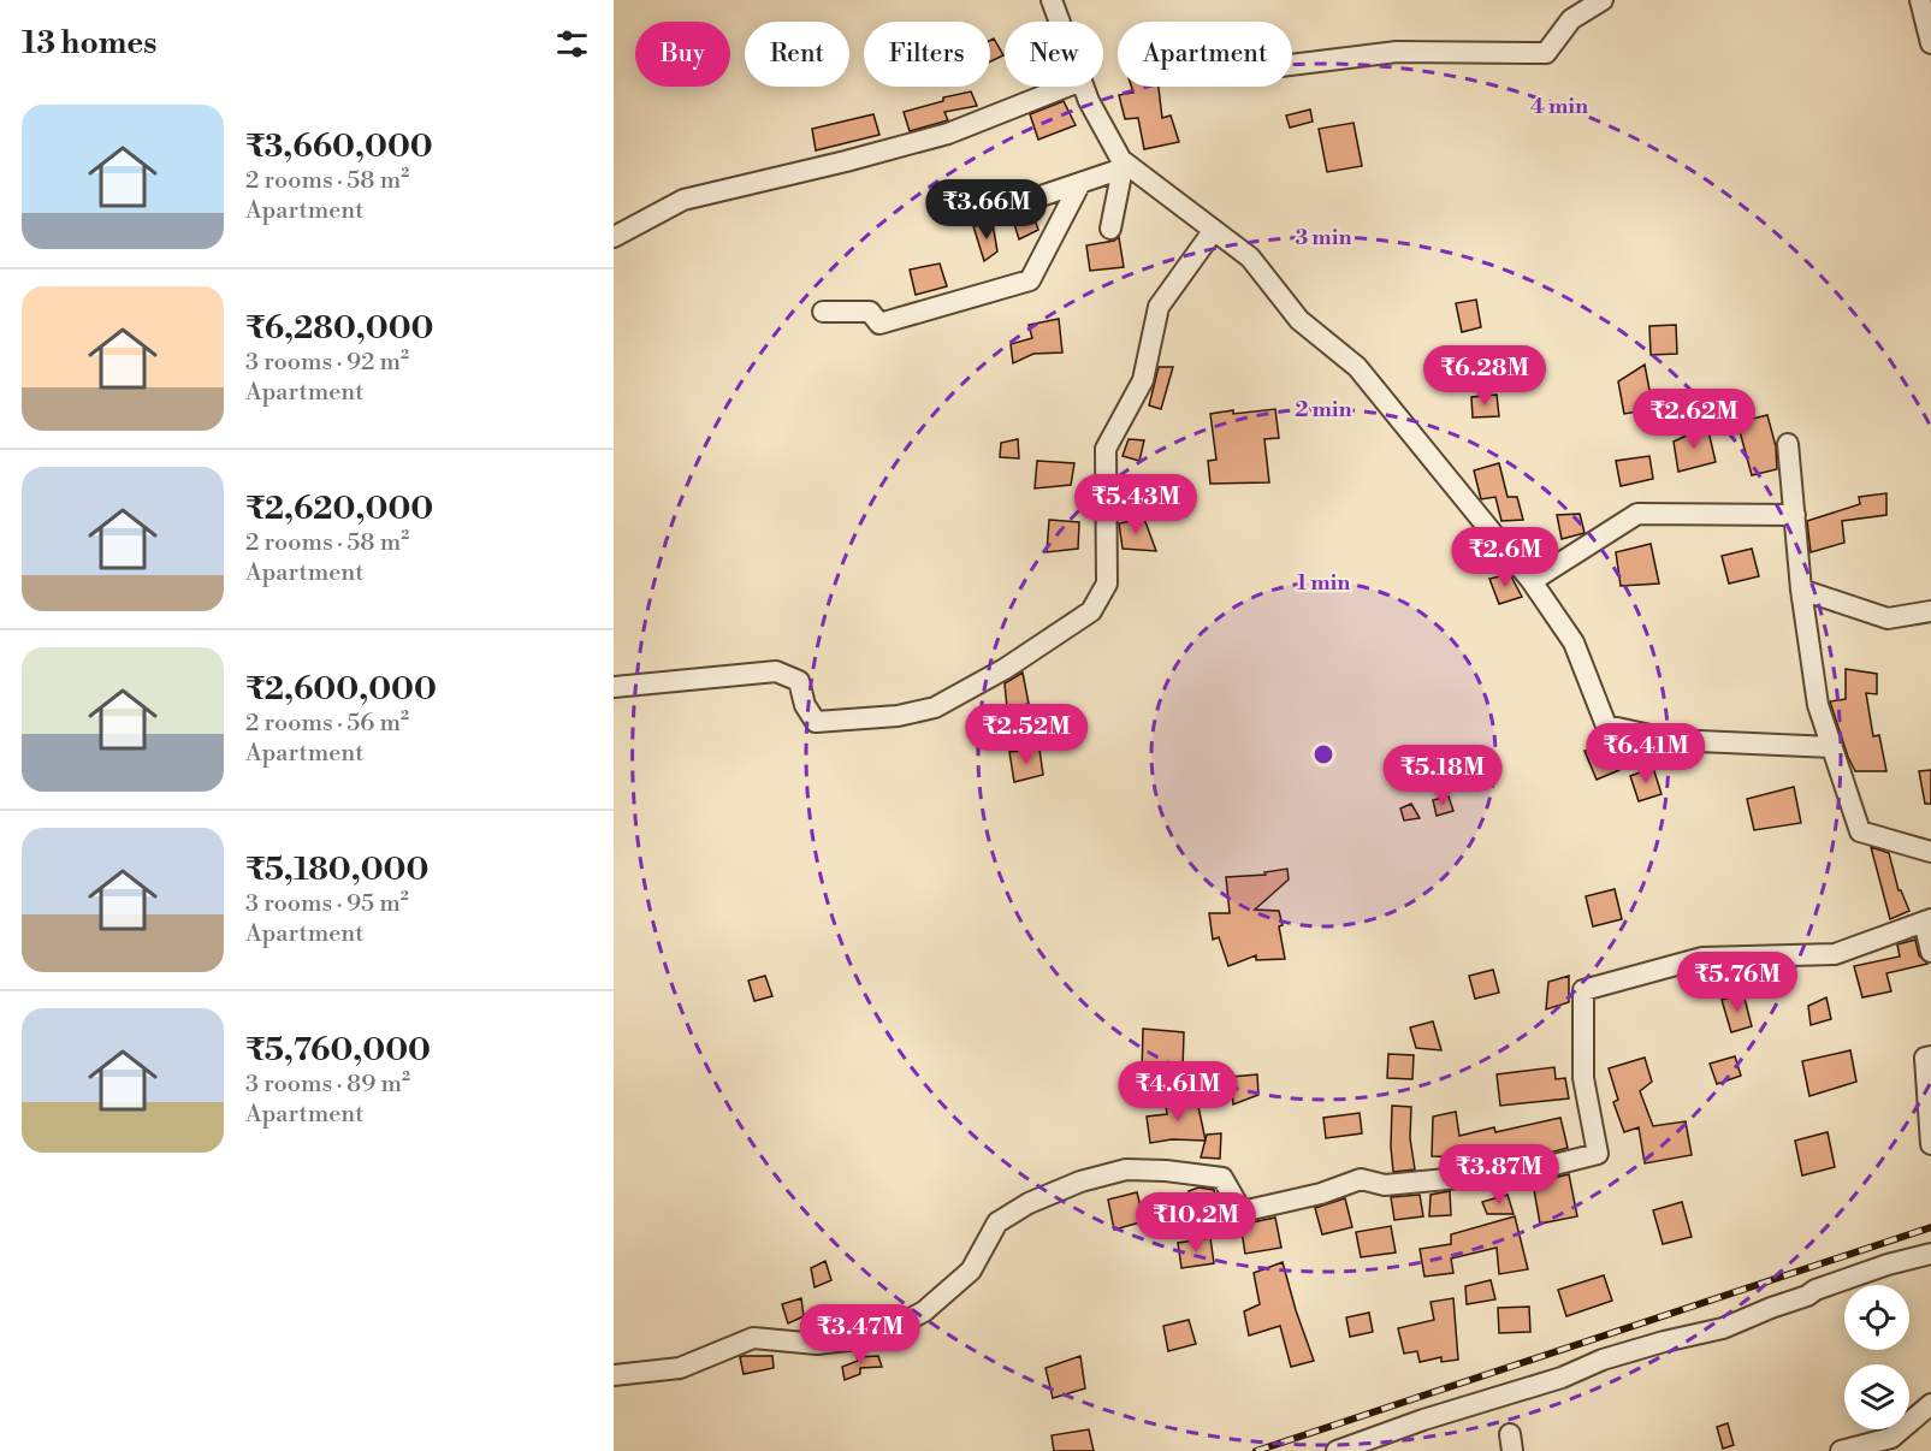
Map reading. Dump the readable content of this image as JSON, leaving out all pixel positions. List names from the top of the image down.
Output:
{
  "page": {
    "heading": "13 homes",
    "chip": [
      "Buy",
      "Rent",
      "Filters",
      "New",
      "Apartment"
    ],
    "list": [
      {
        "name": "₹3,660,000",
        "note": "2 rooms · 58 m² · Apartment"
      },
      {
        "name": "₹6,280,000",
        "note": "3 rooms · 92 m² · Apartment"
      },
      {
        "name": "₹2,620,000",
        "note": "2 rooms · 58 m² · Apartment"
      },
      {
        "name": "₹2,600,000",
        "note": "2 rooms · 56 m² · Apartment"
      },
      {
        "name": "₹5,180,000",
        "note": "3 rooms · 95 m² · Apartment"
      },
      {
        "name": "₹5,760,000",
        "note": "3 rooms · 89 m² · Apartment"
      }
    ],
    "price": [
      "₹3.66M",
      "₹6.28M",
      "₹2.62M",
      "₹5.43M",
      "₹2.6M",
      "₹2.52M",
      "₹6.41M",
      "₹5.18M",
      "₹5.76M",
      "₹4.61M",
      "₹3.87M",
      "₹10.2M",
      "₹3.47M"
    ]
  },
  "rings": [
    "4 min",
    "3 min",
    "2 min",
    "1 min"
  ]
}
